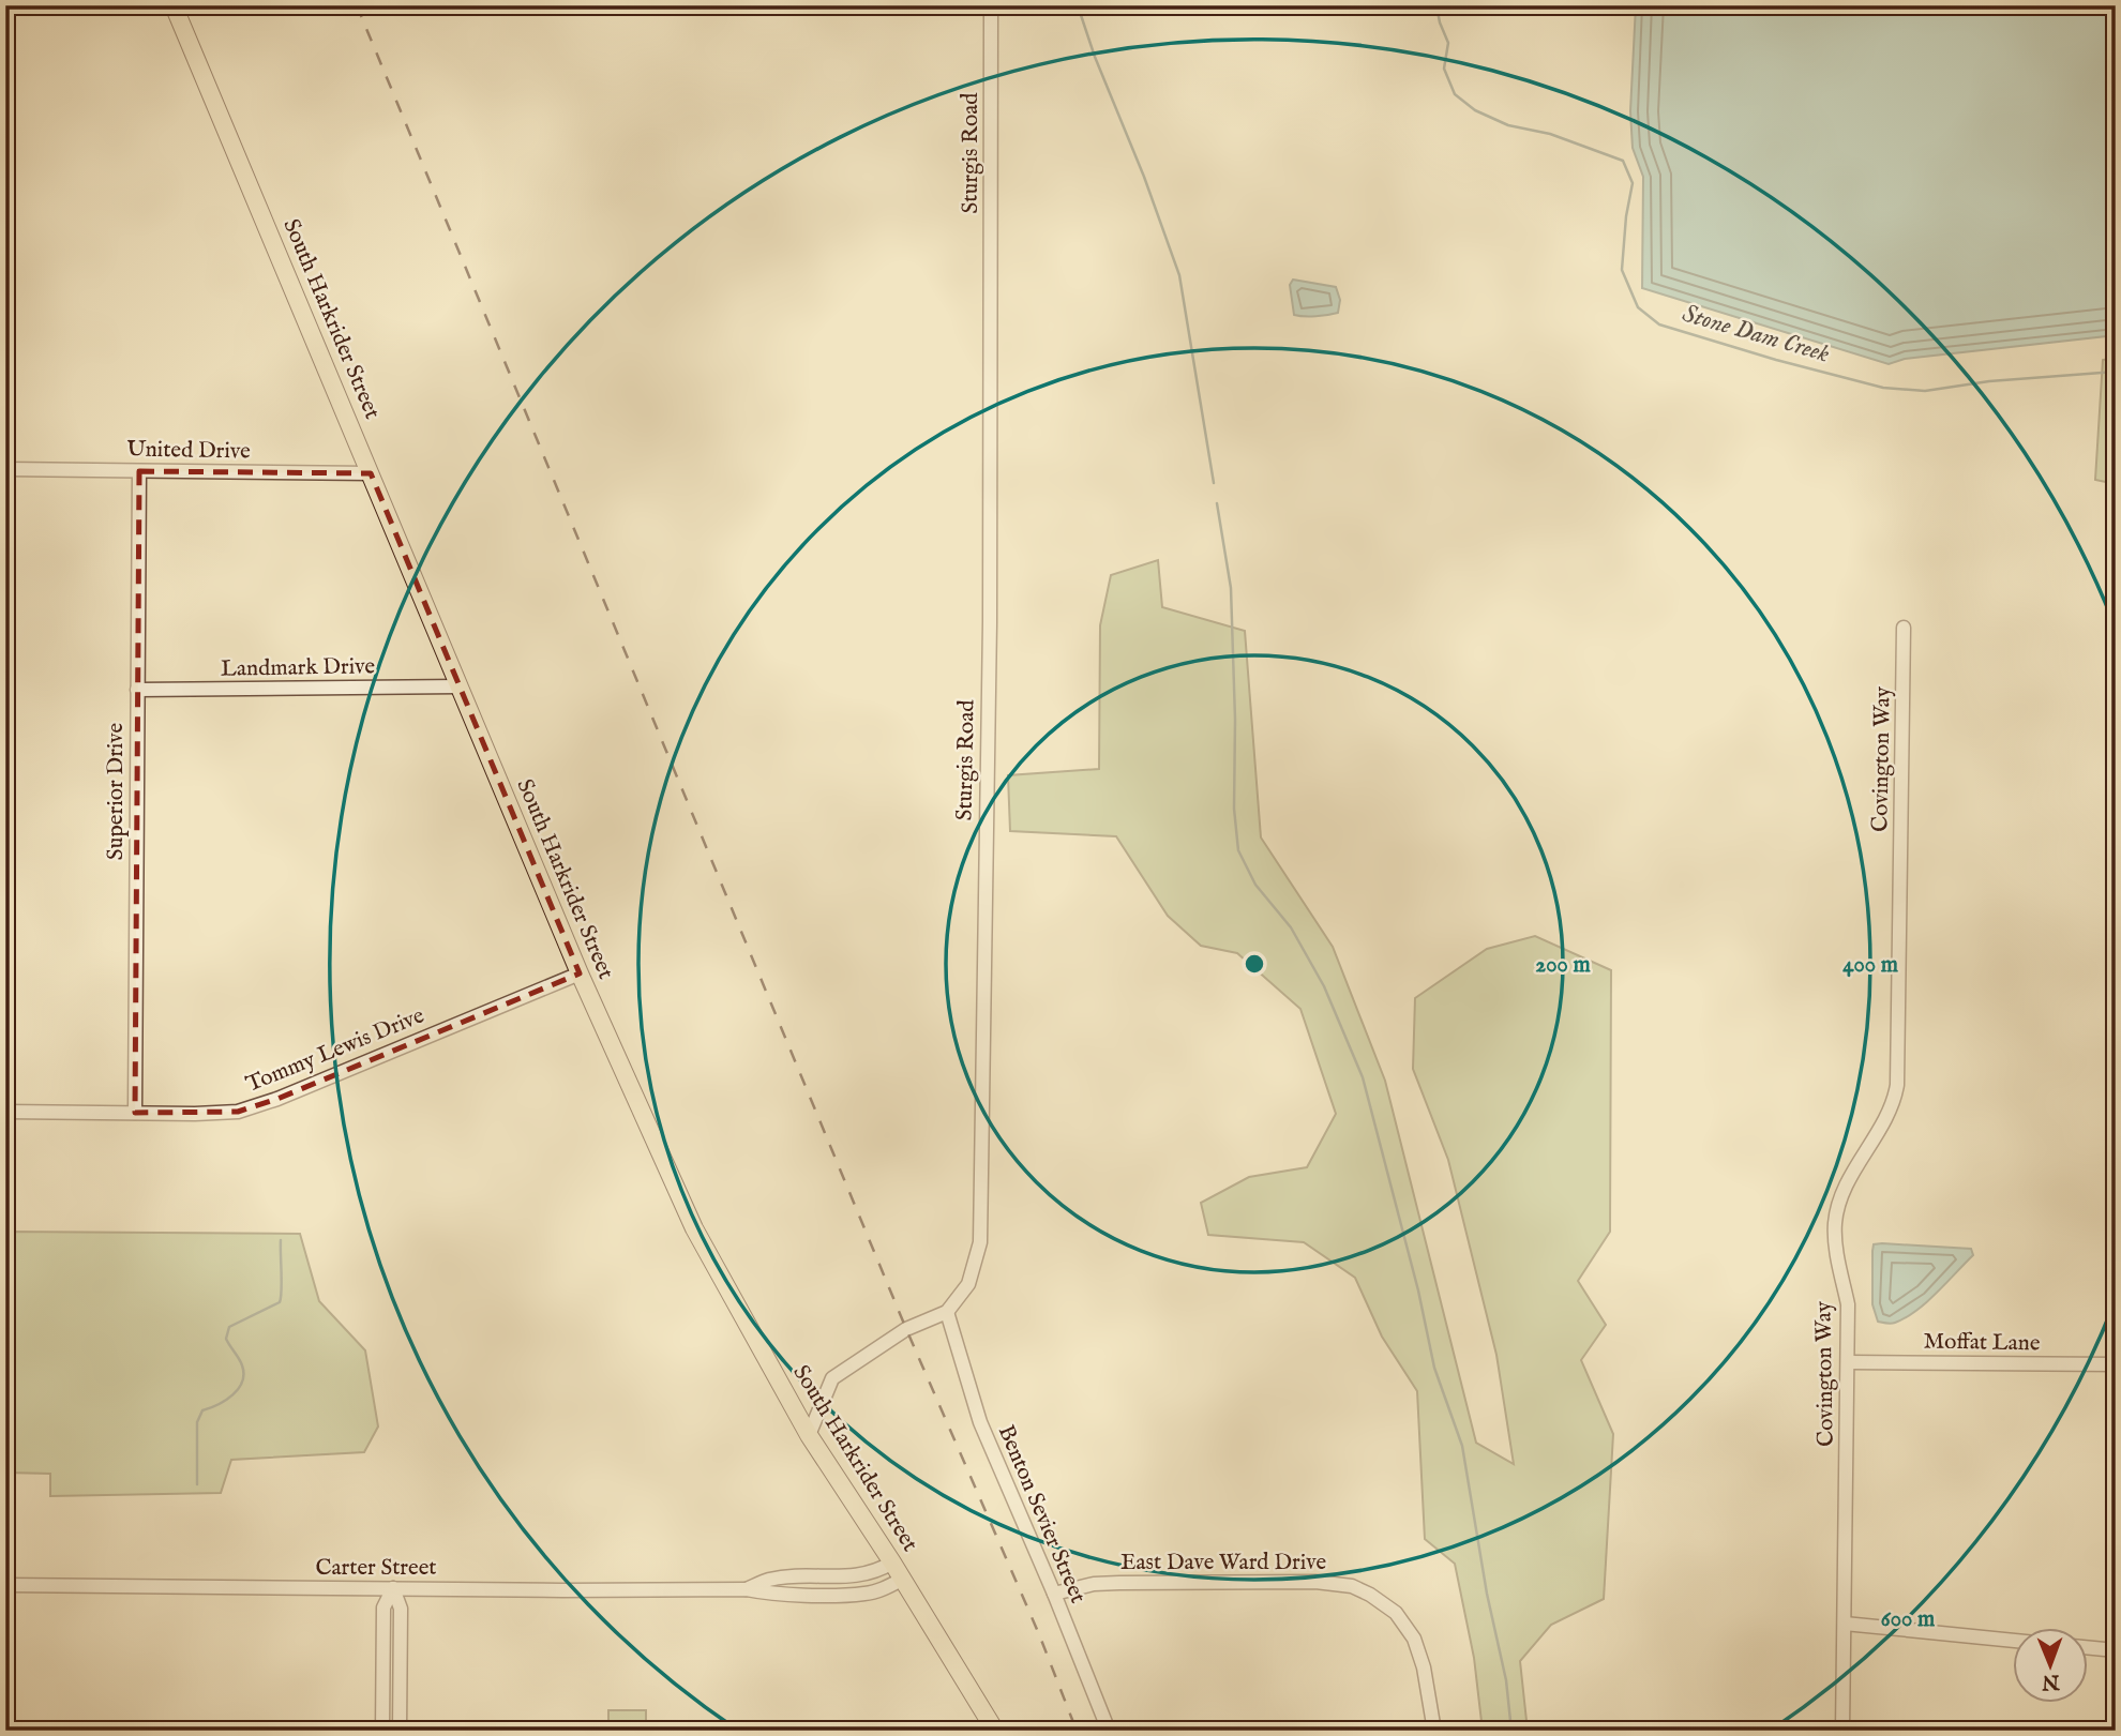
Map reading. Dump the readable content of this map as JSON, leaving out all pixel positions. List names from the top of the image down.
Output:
{
  "streets": {
    "main road": ["South Harkrider Street"],
    "street": [
      "Sturgis Road",
      "United Drive",
      "Landmark Drive",
      "Covington Way",
      "Superior Drive",
      "Tommy Lewis Drive",
      "Moffat Lane",
      "Benton Sevier Street",
      "East Dave Ward Drive",
      "Carter Street"
    ]
  },
  "crossings": [
    ["Sturgis Road", "Benton Sevier Street"],
    ["South Harkrider Street", "United Drive"],
    ["South Harkrider Street", "Landmark Drive"],
    ["South Harkrider Street", "Tommy Lewis Drive"],
    ["South Harkrider Street", "Carter Street"],
    ["United Drive", "Superior Drive"],
    ["Landmark Drive", "Superior Drive"],
    ["Covington Way", "Moffat Lane"],
    ["Superior Drive", "Tommy Lewis Drive"],
    ["Benton Sevier Street", "East Dave Ward Drive"]
  ],
  "water": ["Stone Dam Creek"],
  "north": "bottom",
  "rings": ["200 m", "400 m", "600 m"]
}
